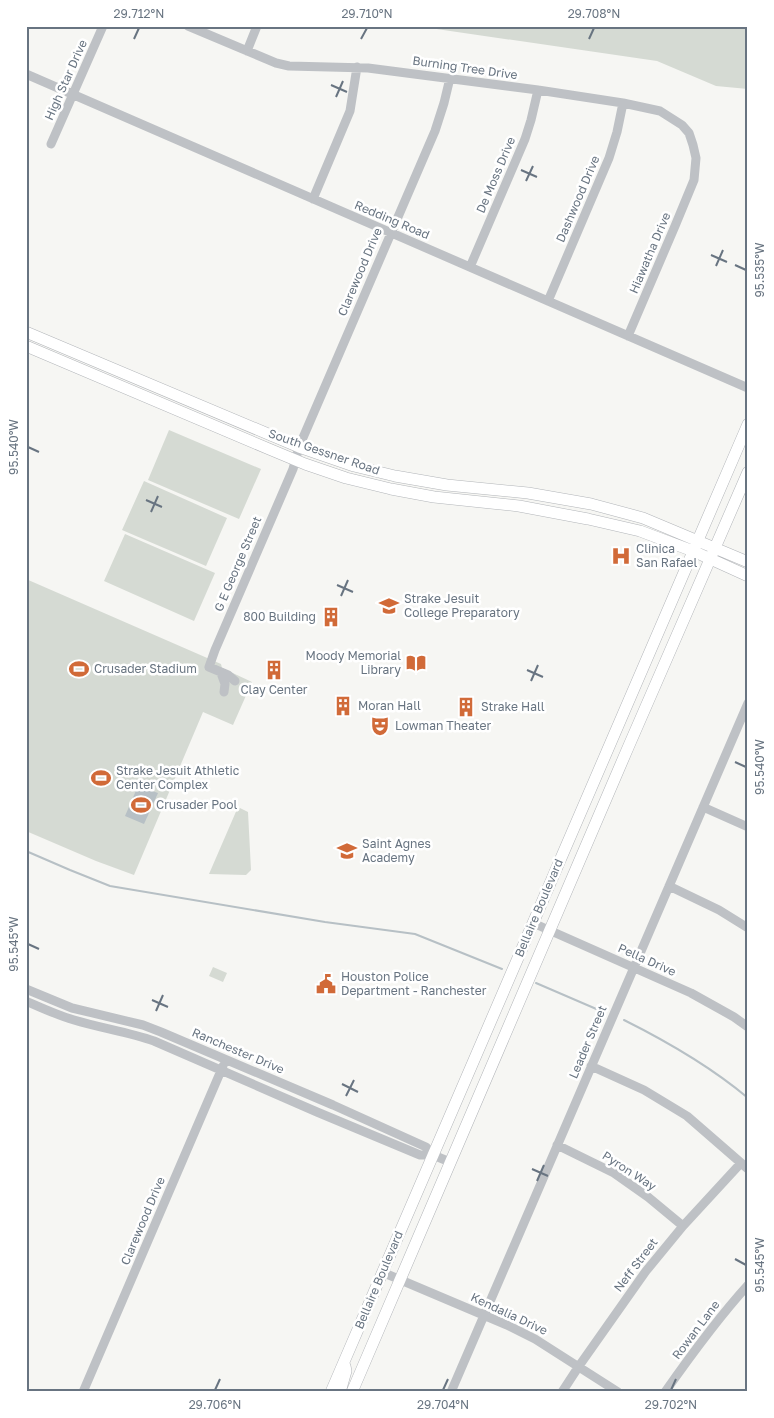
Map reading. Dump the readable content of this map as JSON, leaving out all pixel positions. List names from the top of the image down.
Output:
{
  "streets": {
    "main road": ["South Gessner Road", "Bellaire Boulevard"],
    "street": [
      "Burning Tree Drive",
      "High Star Drive",
      "De Moss Drive",
      "Dashwood Drive",
      "Redding Road",
      "Hiawatha Drive",
      "Clarewood Drive",
      "G E George Street",
      "Pella Drive",
      "Leader Street",
      "Ranchester Drive",
      "Pyron Way",
      "Neff Street",
      "Kendalia Drive",
      "Rowan Lane"
    ]
  },
  "crossings": [
    ["Burning Tree Drive", "De Moss Drive"],
    ["Burning Tree Drive", "Dashwood Drive"],
    ["Burning Tree Drive", "Hiawatha Drive"],
    ["Burning Tree Drive", "Clarewood Drive"],
    ["High Star Drive", "Redding Road"],
    ["De Moss Drive", "Redding Road"],
    ["Dashwood Drive", "Redding Road"],
    ["Redding Road", "Hiawatha Drive"],
    ["Redding Road", "Clarewood Drive"],
    ["Clarewood Drive", "South Gessner Road"],
    ["Clarewood Drive", "G E George Street"],
    ["Clarewood Drive", "Ranchester Drive"],
    ["South Gessner Road", "G E George Street"],
    ["South Gessner Road", "Bellaire Boulevard"],
    ["Bellaire Boulevard", "Pella Drive"],
    ["Bellaire Boulevard", "Ranchester Drive"],
    ["Bellaire Boulevard", "Kendalia Drive"],
    ["Pella Drive", "Leader Street"],
    ["Leader Street", "Pyron Way"],
    ["Leader Street", "Kendalia Drive"],
    ["Pyron Way", "Neff Street"],
    ["Neff Street", "Kendalia Drive"]
  ],
  "places": {
    "hospital": ["Clinica San Rafael"],
    "school or university": ["Strake Jesuit College Preparatory", "Saint Agnes Academy"],
    "building": [
      "800 Building",
      "Clay Center",
      "Moran Hall",
      "Strake Hall"
    ],
    "library": ["Moody Memorial Library"],
    "sports": ["Crusader Stadium", "Strake Jesuit Athletic Center Complex", "Crusader Pool"],
    "theatre": ["Lowman Theater"],
    "public building": ["Houston Police Department - Ranchester"]
  },
  "coordinates": [
    "29.712°N",
    "29.710°N",
    "29.708°N",
    "95.535°W",
    "95.540°W",
    "95.545°W",
    "29.706°N",
    "29.704°N",
    "29.702°N"
  ]
}
